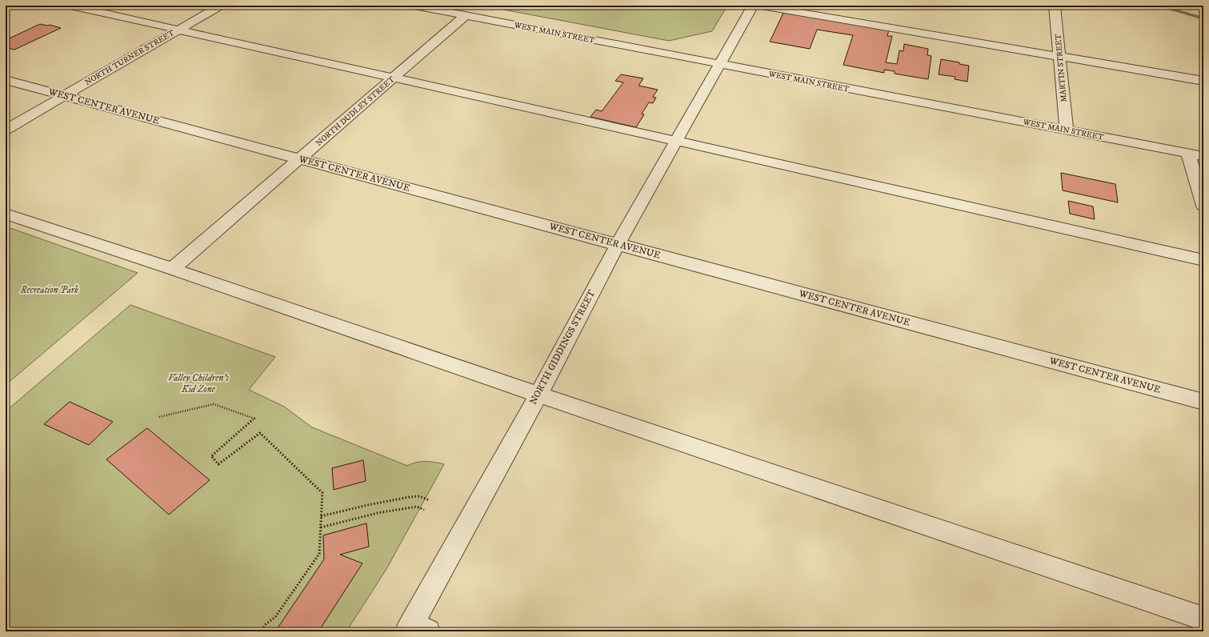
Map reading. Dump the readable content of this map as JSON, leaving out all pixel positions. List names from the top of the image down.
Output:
{
  "streets": {
    "street": [
      "WEST MAIN STREET",
      "NORTH TURNER STREET",
      "MARTIN STREET",
      "WEST CENTER AVENUE",
      "NORTH DUDLEY STREET",
      "NORTH GIDDINGS STREET"
    ]
  },
  "crossings": [
    ["WEST MAIN STREET", "MARTIN STREET"],
    ["WEST MAIN STREET", "NORTH DUDLEY STREET"],
    ["WEST MAIN STREET", "NORTH GIDDINGS STREET"],
    ["NORTH TURNER STREET", "WEST CENTER AVENUE"],
    ["WEST CENTER AVENUE", "NORTH DUDLEY STREET"],
    ["WEST CENTER AVENUE", "NORTH GIDDINGS STREET"]
  ],
  "parks": ["Recreation Park", "Valley Children's Kid Zone"]
}
